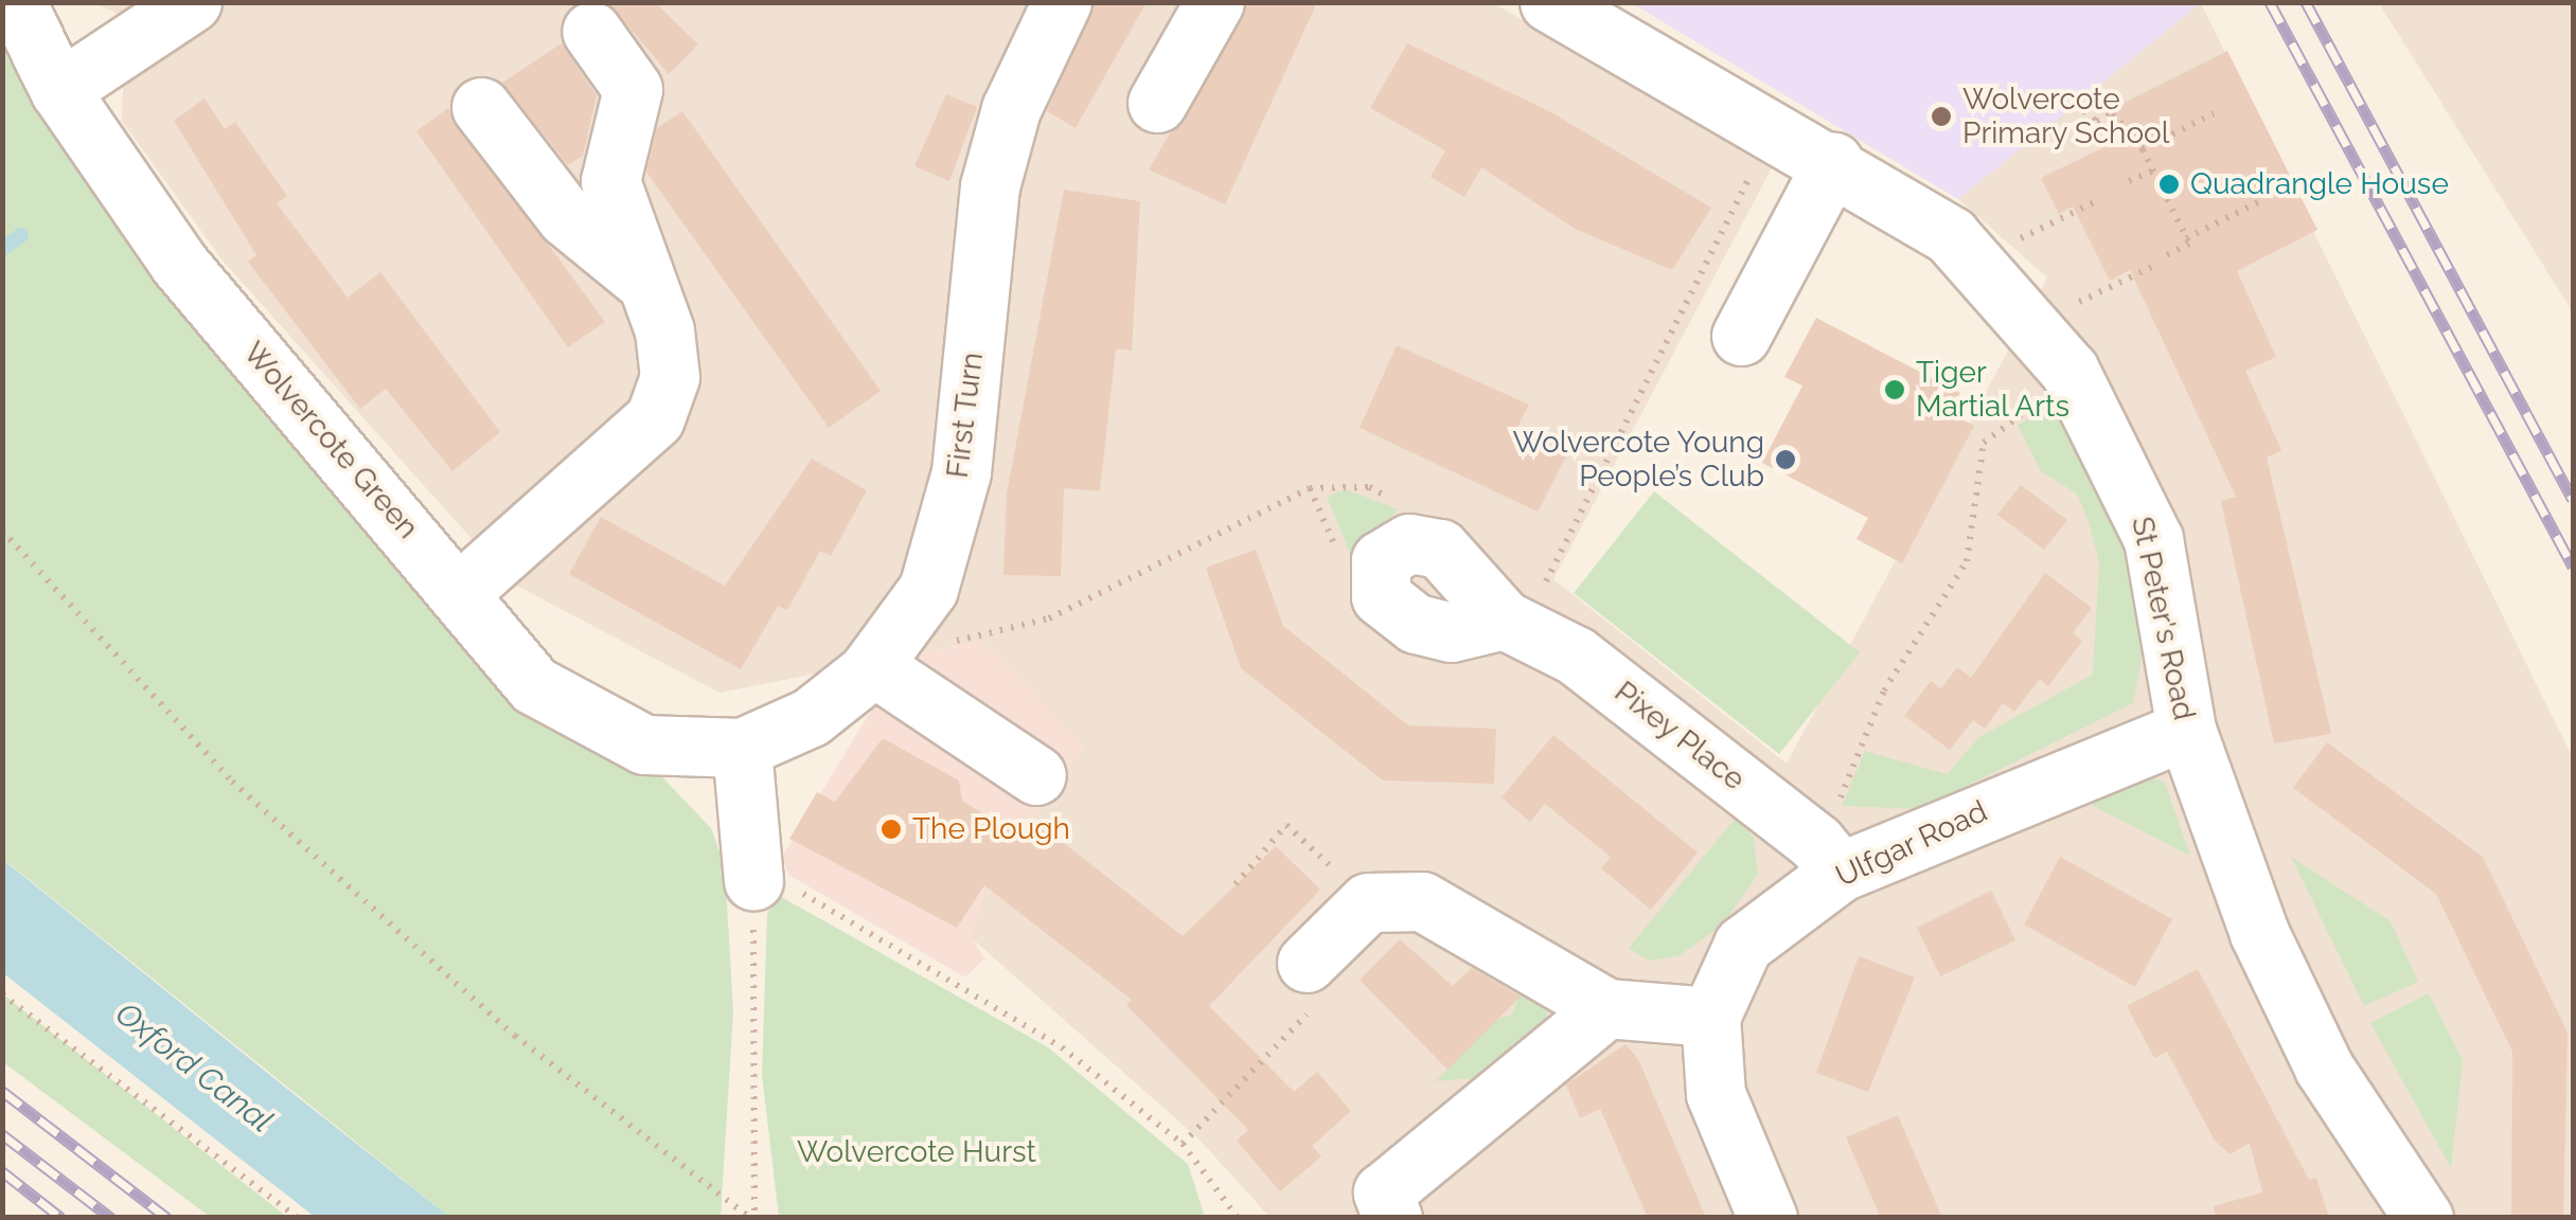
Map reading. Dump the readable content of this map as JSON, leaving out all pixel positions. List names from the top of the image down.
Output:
{
  "streets": {
    "street": [
      "First Turn",
      "Wolvercote Green",
      "St Peter's Road",
      "Pixey Place",
      "Ulfgar Road"
    ]
  },
  "crossings": [
    ["First Turn", "Wolvercote Green"],
    ["St Peter's Road", "Ulfgar Road"],
    ["Pixey Place", "Ulfgar Road"]
  ],
  "water": ["Oxford Canal"],
  "parks": ["Wolvercote Hurst"],
  "places": [
    "Wolvercote Primary School",
    "Quadrangle House",
    "Tiger Martial Arts",
    "Wolvercote Young People’s Club",
    "The Plough"
  ]
}
